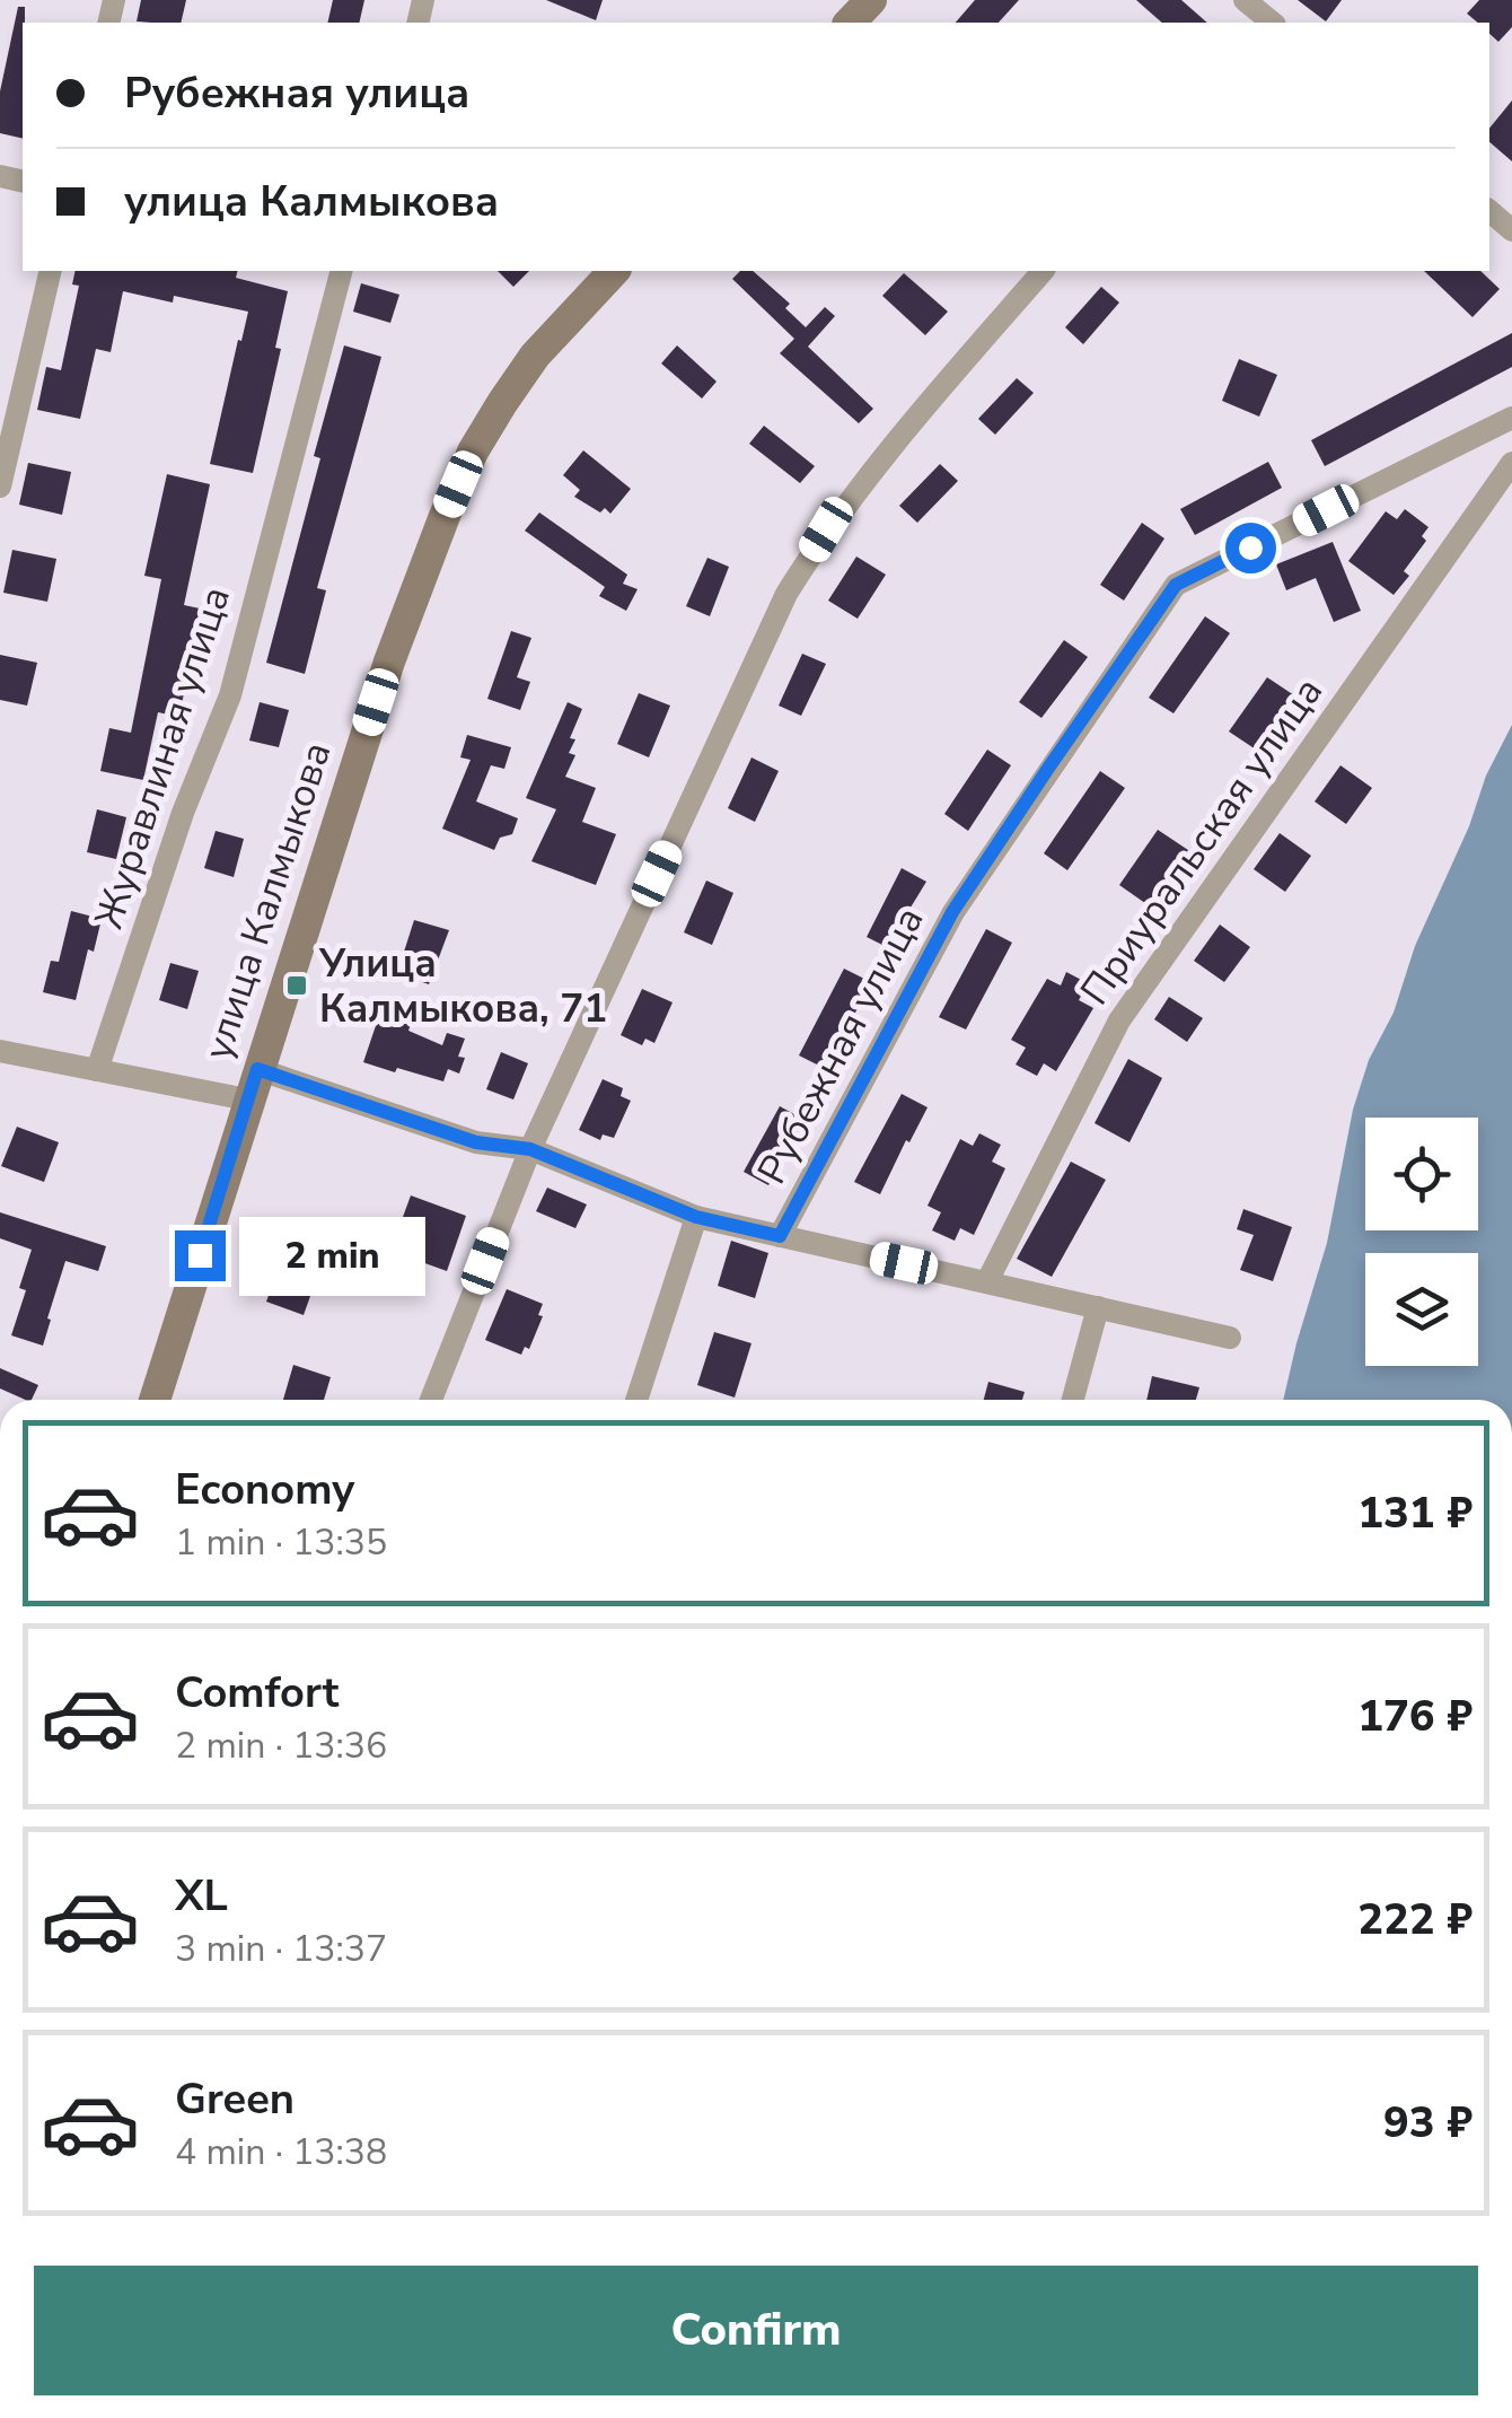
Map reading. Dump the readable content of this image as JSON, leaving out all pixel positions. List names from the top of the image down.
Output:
{
  "streets": {
    "main road": ["улица Калмыкова"],
    "street": ["Журавлиная улица", "Приуральская улица", "Рубежная улица"]
  },
  "places": {
    "transit": ["Улица Калмыкова, 71"]
  },
  "page": {
    "banner": ["Рубежная улица", "улица Калмыкова"],
    "bubble": "2 min",
    "list": [
      {
        "name": "Economy",
        "note": "1 min · 13:35",
        "value": "131 ₽"
      },
      {
        "name": "Comfort",
        "note": "2 min · 13:36",
        "value": "176 ₽"
      },
      {
        "name": "XL",
        "note": "3 min · 13:37",
        "value": "222 ₽"
      },
      {
        "name": "Green",
        "note": "4 min · 13:38",
        "value": "93 ₽"
      }
    ],
    "buttons": "Confirm"
  }
}
